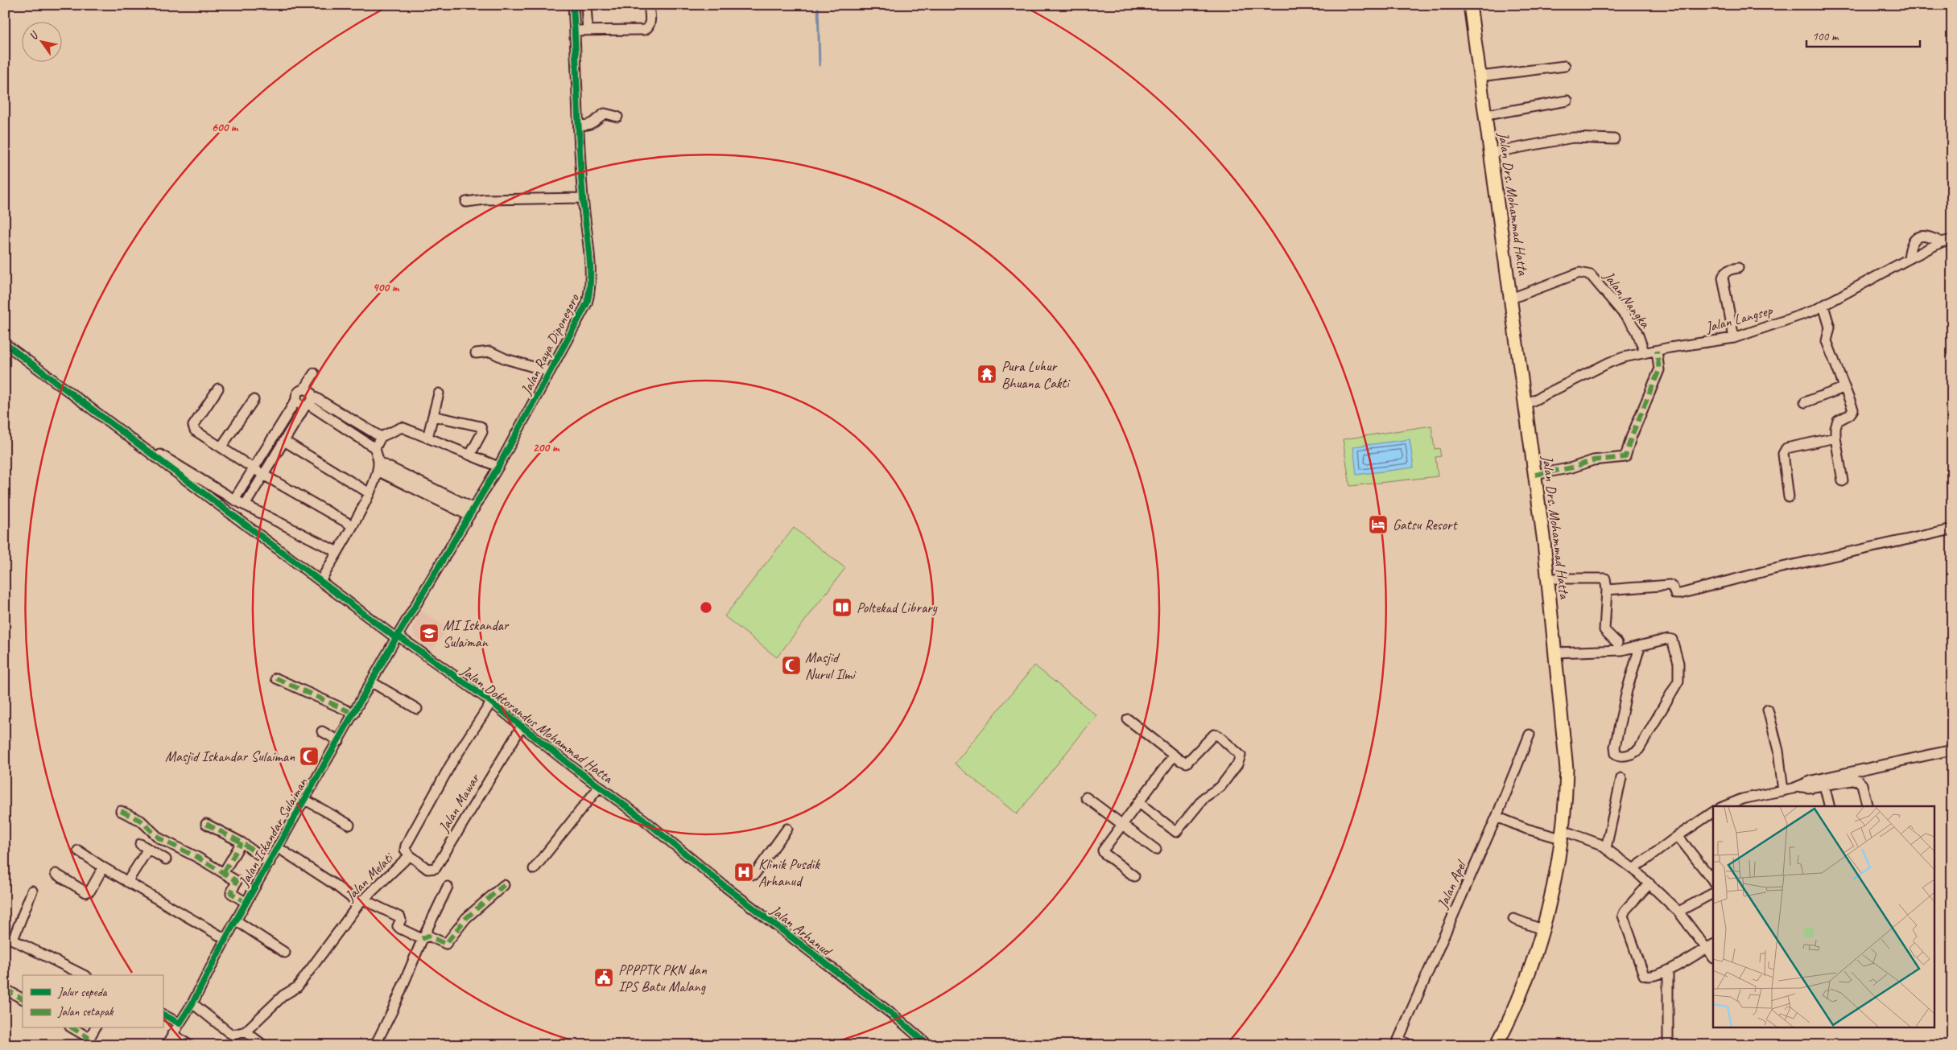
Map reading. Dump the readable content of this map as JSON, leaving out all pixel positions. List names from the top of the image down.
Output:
{
  "streets": {
    "main road": ["Jalan Drs. Mohammad Hatta"],
    "street": [
      "Jalan Nangka",
      "Jalan Langsep",
      "Jalan Raya Diponegoro",
      "Jalan Doktorandus Mohammad Hatta",
      "Jalan Mawar",
      "Jalan Iskandar Sulaiman",
      "Jalan Melati",
      "Jalan Apel",
      "Jalan Arhanud"
    ]
  },
  "crossings": [
    ["Jalan Drs. Mohammad Hatta", "Jalan Nangka"],
    ["Jalan Drs. Mohammad Hatta", "Jalan Langsep"],
    ["Jalan Nangka", "Jalan Langsep"],
    ["Jalan Raya Diponegoro", "Jalan Doktorandus Mohammad Hatta"],
    ["Jalan Raya Diponegoro", "Jalan Iskandar Sulaiman"],
    ["Jalan Doktorandus Mohammad Hatta", "Jalan Mawar"],
    ["Jalan Doktorandus Mohammad Hatta", "Jalan Iskandar Sulaiman"],
    ["Jalan Doktorandus Mohammad Hatta", "Jalan Melati"],
    ["Jalan Doktorandus Mohammad Hatta", "Jalan Arhanud"],
    ["Jalan Mawar", "Jalan Melati"]
  ],
  "places": {
    "temple": ["Pura Luhur Bhuana Cakti"],
    "hotel": ["Gatsu Resort"],
    "library": ["Poltekad Library"],
    "school or university": ["MI Iskandar Sulaiman"],
    "mosque": ["Masjid Nurul Ilmi", "Masjid Iskandar Sulaiman"],
    "hospital": ["Klinik Pusdik Arhanud"],
    "public building": ["PPPPTK PKN dan IPS Batu Malang"]
  },
  "legend": ["Jalur sepeda", "Jalan setapak"],
  "scale_bar": "100 m",
  "north": "top left",
  "rings": ["600 m", "400 m", "200 m"]
}
